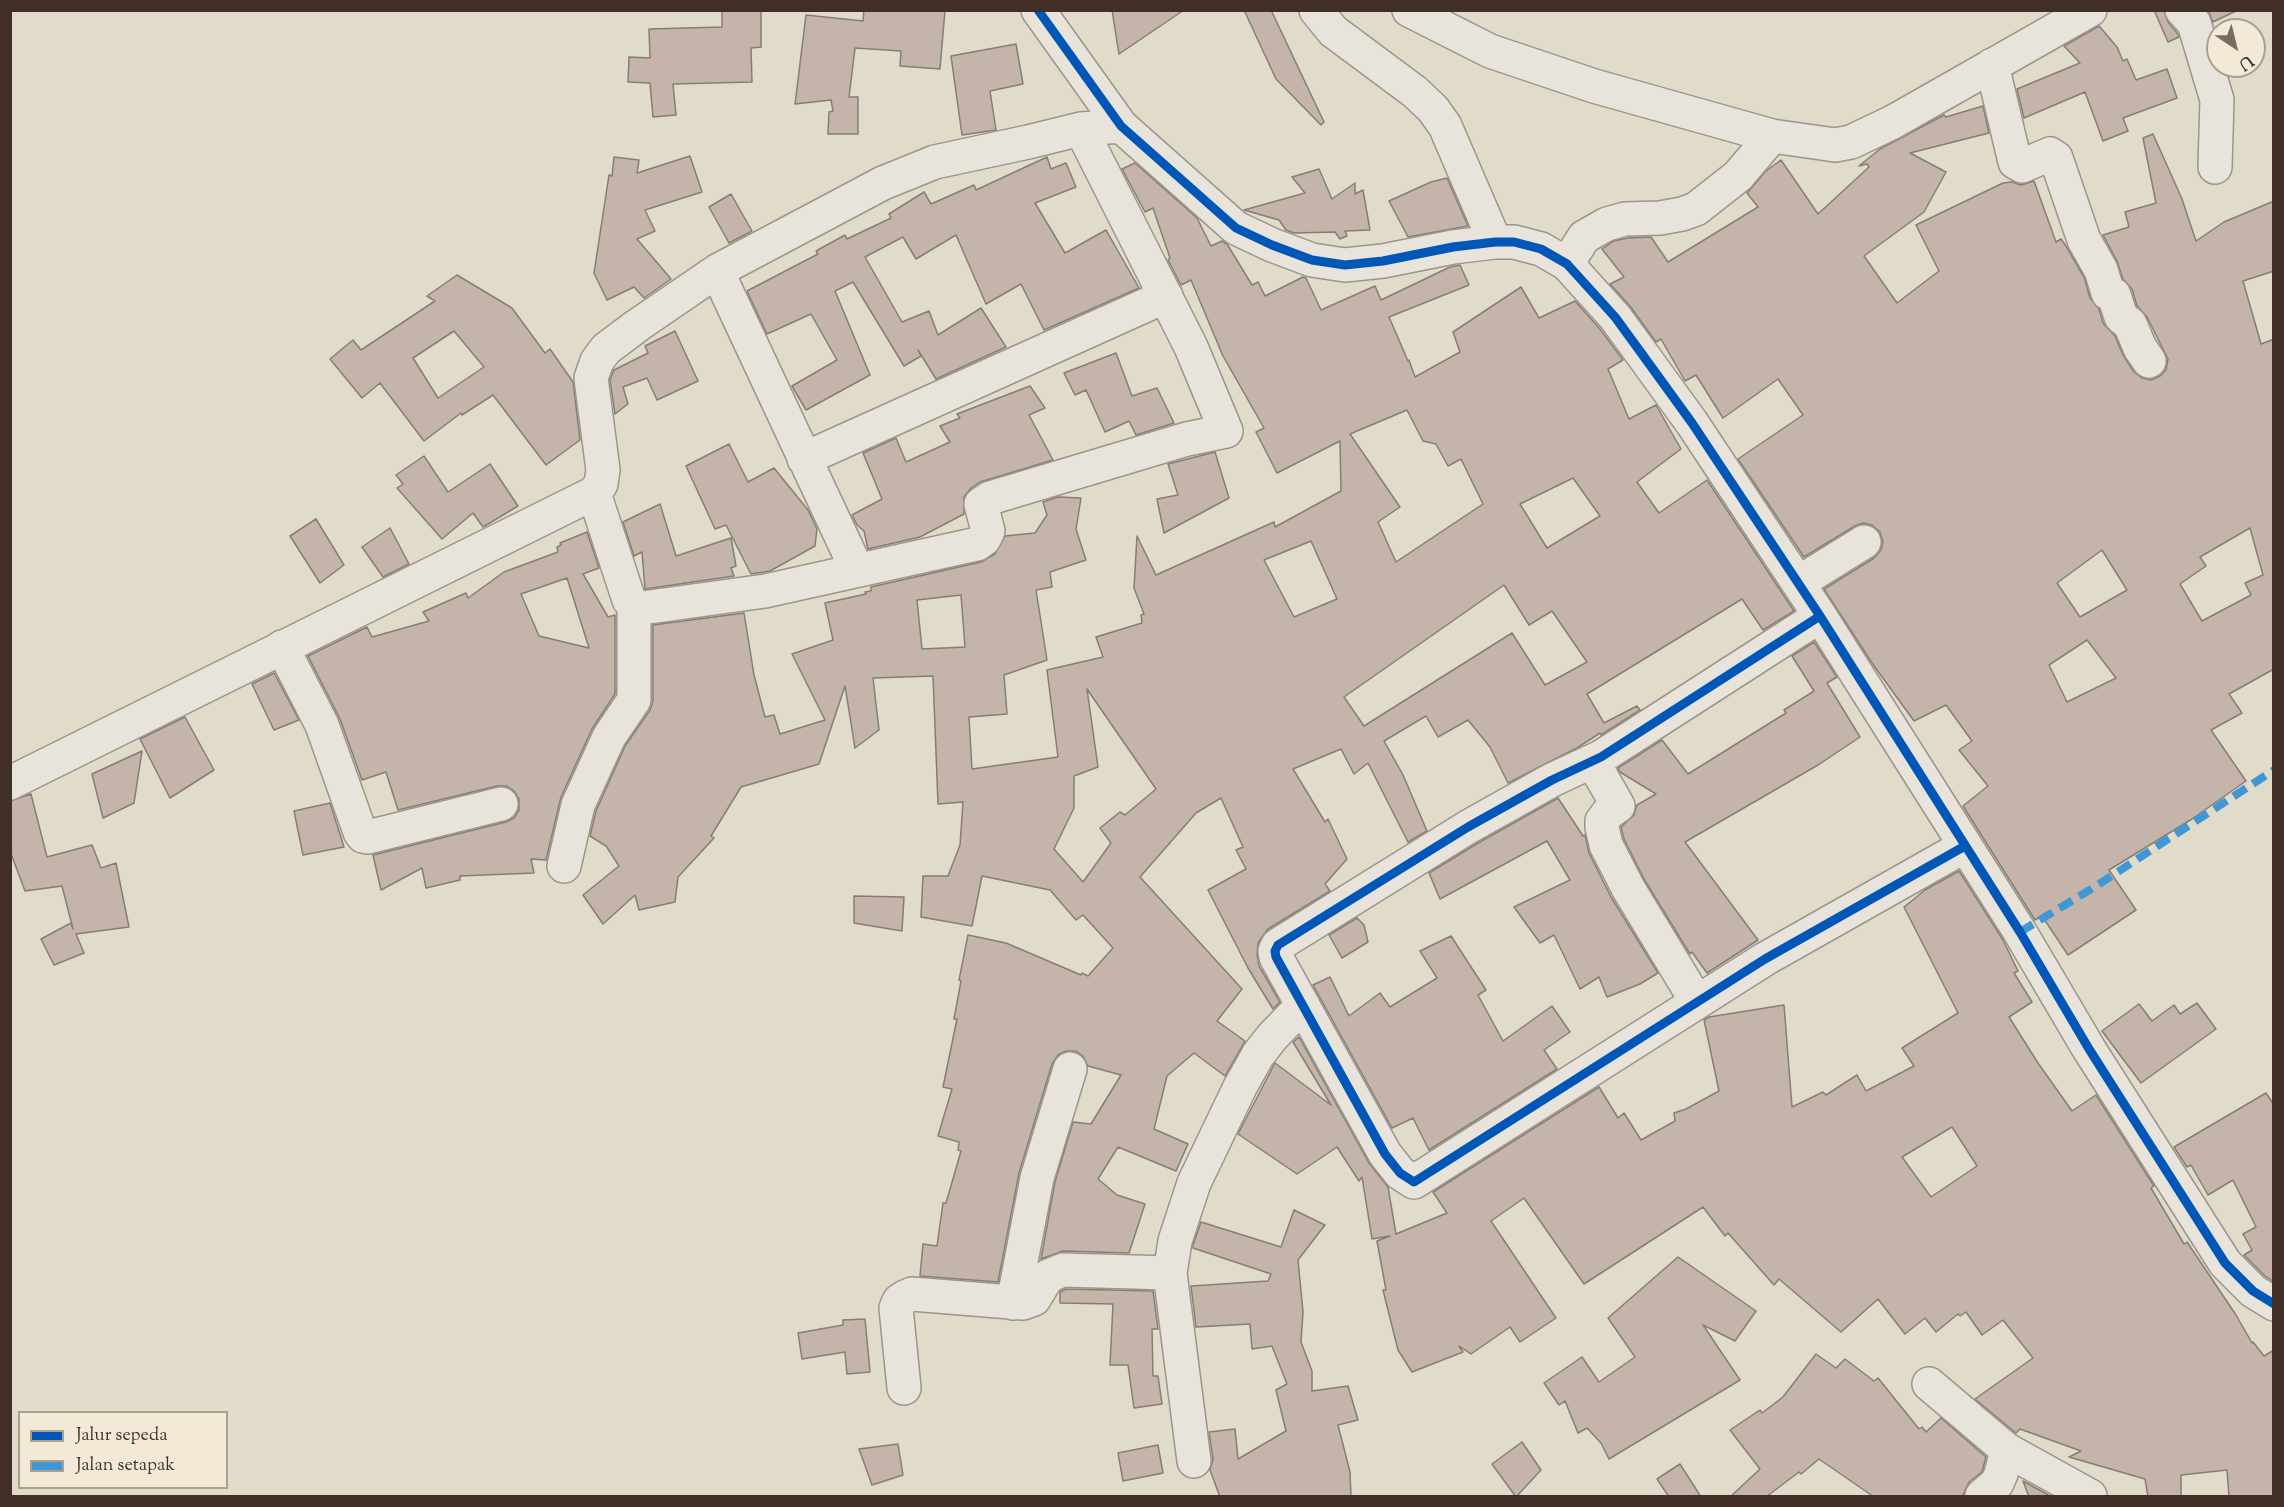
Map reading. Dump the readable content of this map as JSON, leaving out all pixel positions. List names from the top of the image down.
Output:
{
  "legend": ["Jalur sepeda", "Jalan setapak"],
  "north": "bottom right"
}
